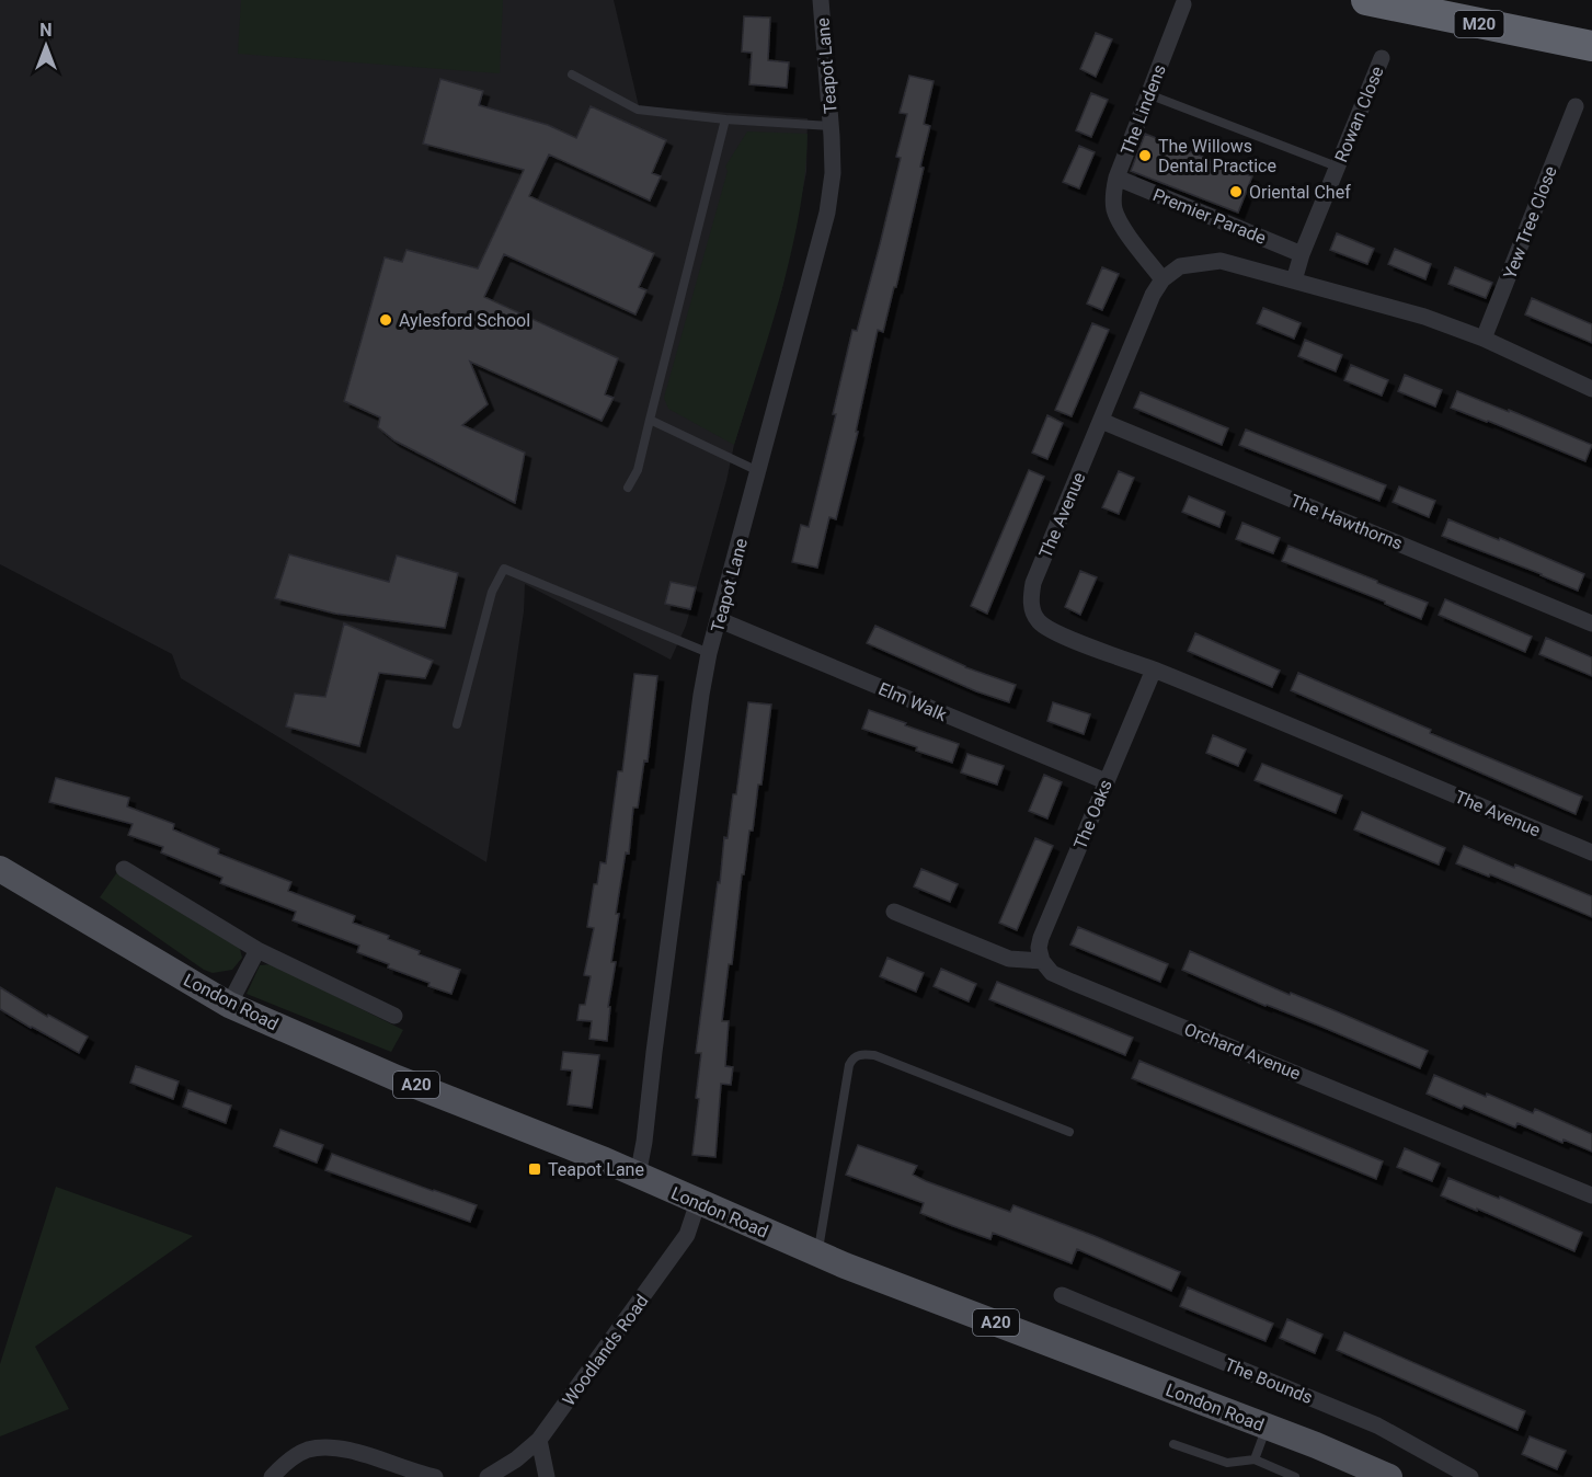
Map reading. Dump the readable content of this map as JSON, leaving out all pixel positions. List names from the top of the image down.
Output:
{
  "streets": {
    "highway": ["M20"],
    "main road": ["London Road", "A20"],
    "street": [
      "Teapot Lane",
      "The Lindens",
      "Rowan Close",
      "Premier Parade",
      "Yew Tree Close",
      "The Avenue",
      "The Hawthorns",
      "Elm Walk",
      "The Oaks",
      "Orchard Avenue",
      "Woodlands Road",
      "The Bounds"
    ]
  },
  "crossings": [
    ["Teapot Lane", "Elm Walk"],
    ["Teapot Lane", "London Road"],
    ["The Lindens", "Premier Parade"],
    ["The Lindens", "The Avenue"],
    ["Rowan Close", "Premier Parade"],
    ["The Avenue", "The Hawthorns"],
    ["The Avenue", "The Oaks"],
    ["Elm Walk", "The Oaks"],
    ["The Oaks", "Orchard Avenue"],
    ["London Road", "Woodlands Road"]
  ],
  "places": {
    "other": ["The Willows Dental Practice", "Oriental Chef", "Aylesford School"],
    "transit": ["Teapot Lane"]
  },
  "north": "top"
}
